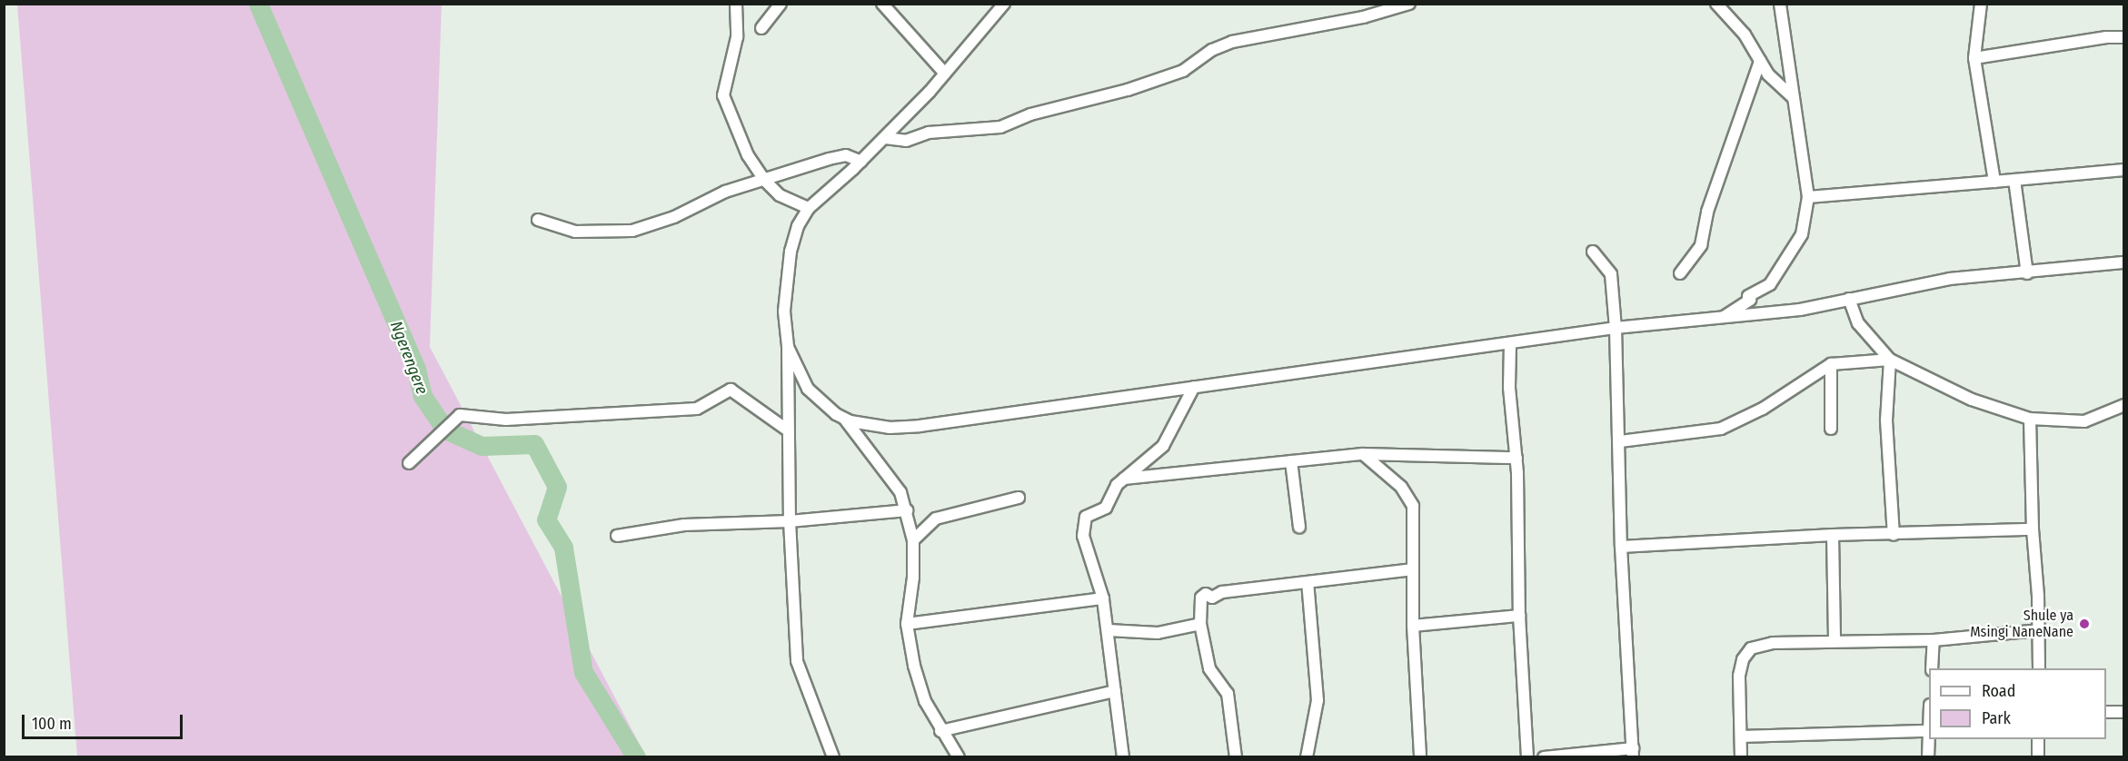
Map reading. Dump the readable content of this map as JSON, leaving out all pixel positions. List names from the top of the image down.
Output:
{
  "water": ["Ngerengere"],
  "places": ["Shule ya Msingi NaneNane"],
  "legend": ["Road", "Park"],
  "scale_bar": "100 m"
}
